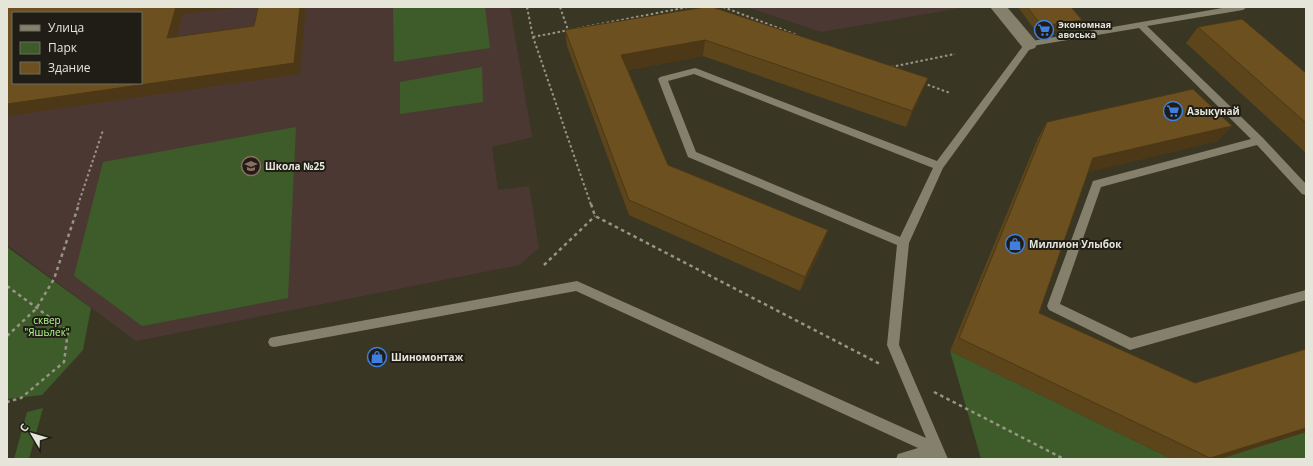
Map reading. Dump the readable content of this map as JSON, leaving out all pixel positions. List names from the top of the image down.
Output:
{
  "parks": ["сквер \"Яшьлек\""],
  "places": {
    "supermarket": ["Экономная авоська", "Азыкунай"],
    "school or university": ["Школа №25"],
    "shop": ["Миллион Улыбок", "Шиномонтаж"]
  },
  "legend": ["Улица", "Парк", "Здание"],
  "north": "top left"
}
